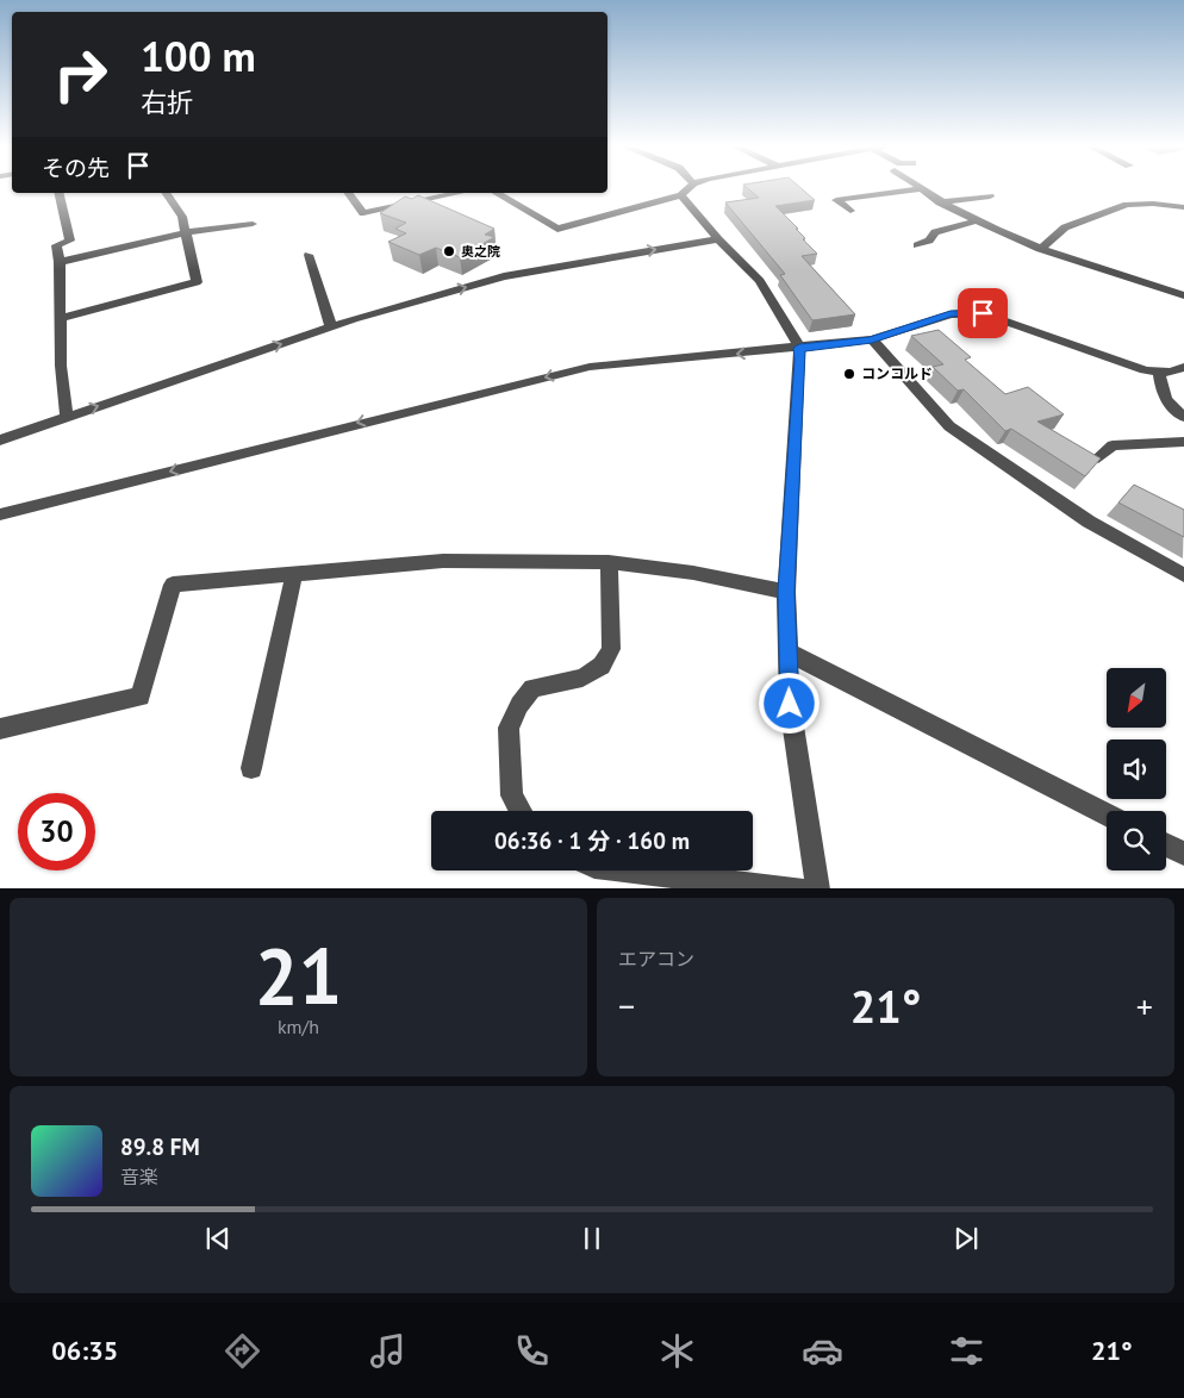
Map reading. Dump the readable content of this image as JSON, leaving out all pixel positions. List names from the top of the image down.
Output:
{
  "places": ["奥之院", "コンコルド"],
  "north": "bottom left",
  "page": {
    "turn": ["100 m", "右折"],
    "then": "その先",
    "limit": "30",
    "trip": "06:36 · 1 分 · 160 m",
    "tile": [
      ["21", "km/h"],
      "エアコン"
    ],
    "heat": ["−", "21°", "+"],
    "song": ["89.8 FM", "音楽"],
    "tabs": ["06:35", "21°"]
  }
}
